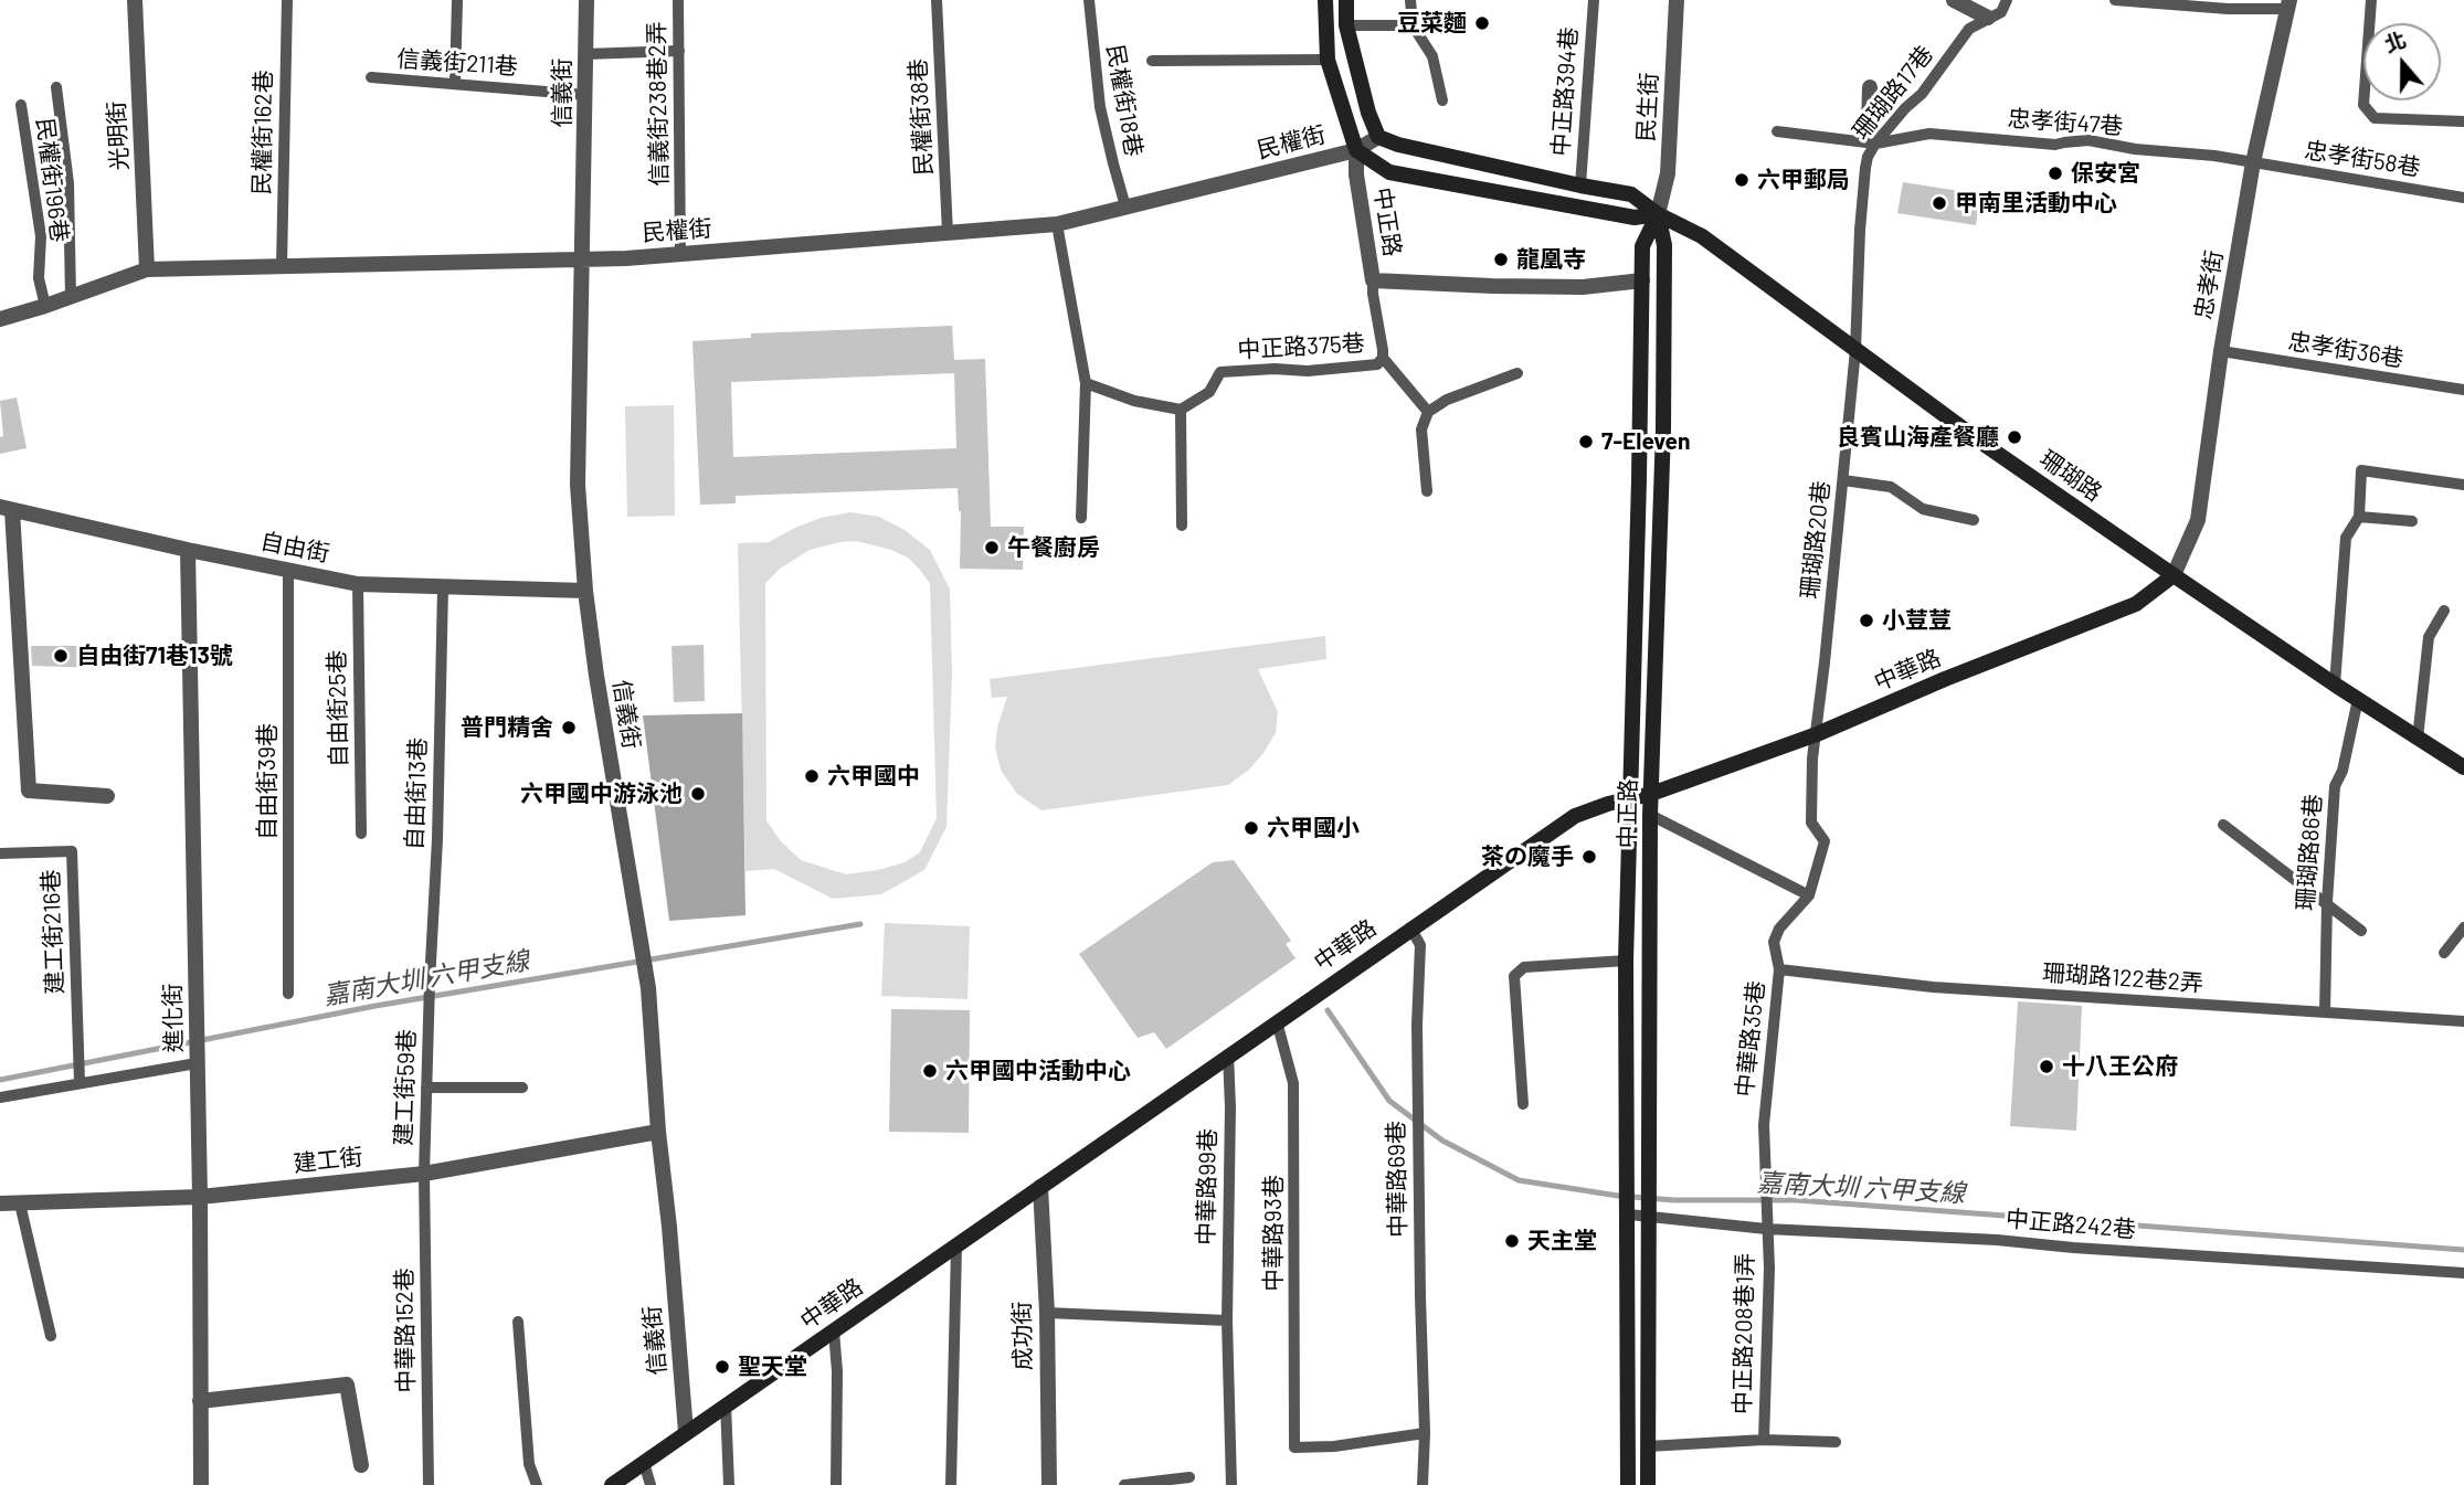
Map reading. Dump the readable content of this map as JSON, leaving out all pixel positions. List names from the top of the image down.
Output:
{
  "streets": {
    "main road": [
      "民權街",
      "中正路",
      "珊瑚路",
      "中華路"
    ],
    "street": [
      "信義街",
      "民生街",
      "光明街",
      "忠孝街",
      "自由街",
      "進化街",
      "建工街",
      "成功街"
    ],
    "lane": [
      "信義街211巷",
      "中正路394巷",
      "珊瑚路17巷",
      "民權街18巷",
      "信義街238巷2弄",
      "民權街38巷",
      "忠孝街47巷",
      "民權街162巷",
      "忠孝街58巷",
      "民權街196巷",
      "中正路375巷",
      "忠孝街36巷",
      "珊瑚路20巷",
      "自由街25巷",
      "自由街39巷",
      "自由街13巷",
      "珊瑚路86巷",
      "建工街216巷",
      "珊瑚路122巷2弄",
      "中華路35巷",
      "建工街59巷",
      "中華路69巷",
      "中華路99巷",
      "中正路242巷",
      "中華路93巷",
      "中華路152巷",
      "中正路208巷1弄"
    ]
  },
  "crossings": [
    ["信義街211巷", "信義街"],
    ["信義街", "民權街"],
    ["信義街", "自由街"],
    ["信義街", "中華路"],
    ["信義街", "建工街"],
    ["珊瑚路17巷", "忠孝街47巷"],
    ["珊瑚路17巷", "珊瑚路"],
    ["珊瑚路17巷", "珊瑚路20巷"],
    ["民權街18巷", "民權街"],
    ["信義街238巷2弄", "民權街"],
    ["民生街", "民權街"],
    ["民生街", "中正路"],
    ["民生街", "珊瑚路"],
    ["民權街38巷", "民權街"],
    ["忠孝街47巷", "忠孝街58巷"],
    ["忠孝街47巷", "忠孝街"],
    ["民權街162巷", "民權街"],
    ["光明街", "民權街"],
    ["民權街", "民權街196巷"],
    ["民權街", "中正路"],
    ["民權街", "珊瑚路"],
    ["忠孝街58巷", "忠孝街"],
    ["中正路", "中正路375巷"],
    ["中正路", "珊瑚路"],
    ["中正路", "中華路"],
    ["中正路", "中正路242巷"],
    ["忠孝街", "忠孝街36巷"],
    ["忠孝街", "珊瑚路"],
    ["忠孝街", "中華路"],
    ["珊瑚路", "珊瑚路20巷"],
    ["珊瑚路", "中華路"],
    ["珊瑚路", "珊瑚路86巷"],
    ["珊瑚路20巷", "中華路"],
    ["珊瑚路20巷", "中華路35巷"],
    ["自由街", "自由街25巷"],
    ["自由街", "自由街39巷"],
    ["自由街", "自由街13巷"],
    ["自由街", "進化街"],
    ["中華路", "中華路35巷"],
    ["中華路", "中華路69巷"],
    ["中華路", "中華路99巷"],
    ["中華路", "中華路93巷"],
    ["中華路", "成功街"],
    ["自由街13巷", "建工街59巷"],
    ["珊瑚路86巷", "珊瑚路122巷2弄"],
    ["珊瑚路122巷2弄", "中華路35巷"],
    ["進化街", "建工街"],
    ["中華路35巷", "中正路242巷"],
    ["中華路35巷", "中正路208巷1弄"],
    ["建工街59巷", "建工街"],
    ["建工街59巷", "中華路152巷"],
    ["建工街", "中華路152巷"],
    ["中華路69巷", "中華路93巷"],
    ["中正路242巷", "中正路208巷1弄"]
  ],
  "water": ["嘉南大圳 六甲支線"],
  "places": [
    "豆菜麵",
    "保安宮",
    "六甲郵局",
    "甲南里活動中心",
    "龍凰寺",
    "良賓山海產餐廳",
    "7-Eleven",
    "午餐廚房",
    "小荳荳",
    "自由街71巷13號",
    "普門精舍",
    "六甲國中",
    "六甲國中游泳池",
    "六甲國小",
    "茶の魔手",
    "十八王公府",
    "六甲國中活動中心",
    "天主堂",
    "聖天堂"
  ],
  "north": "top"
}
